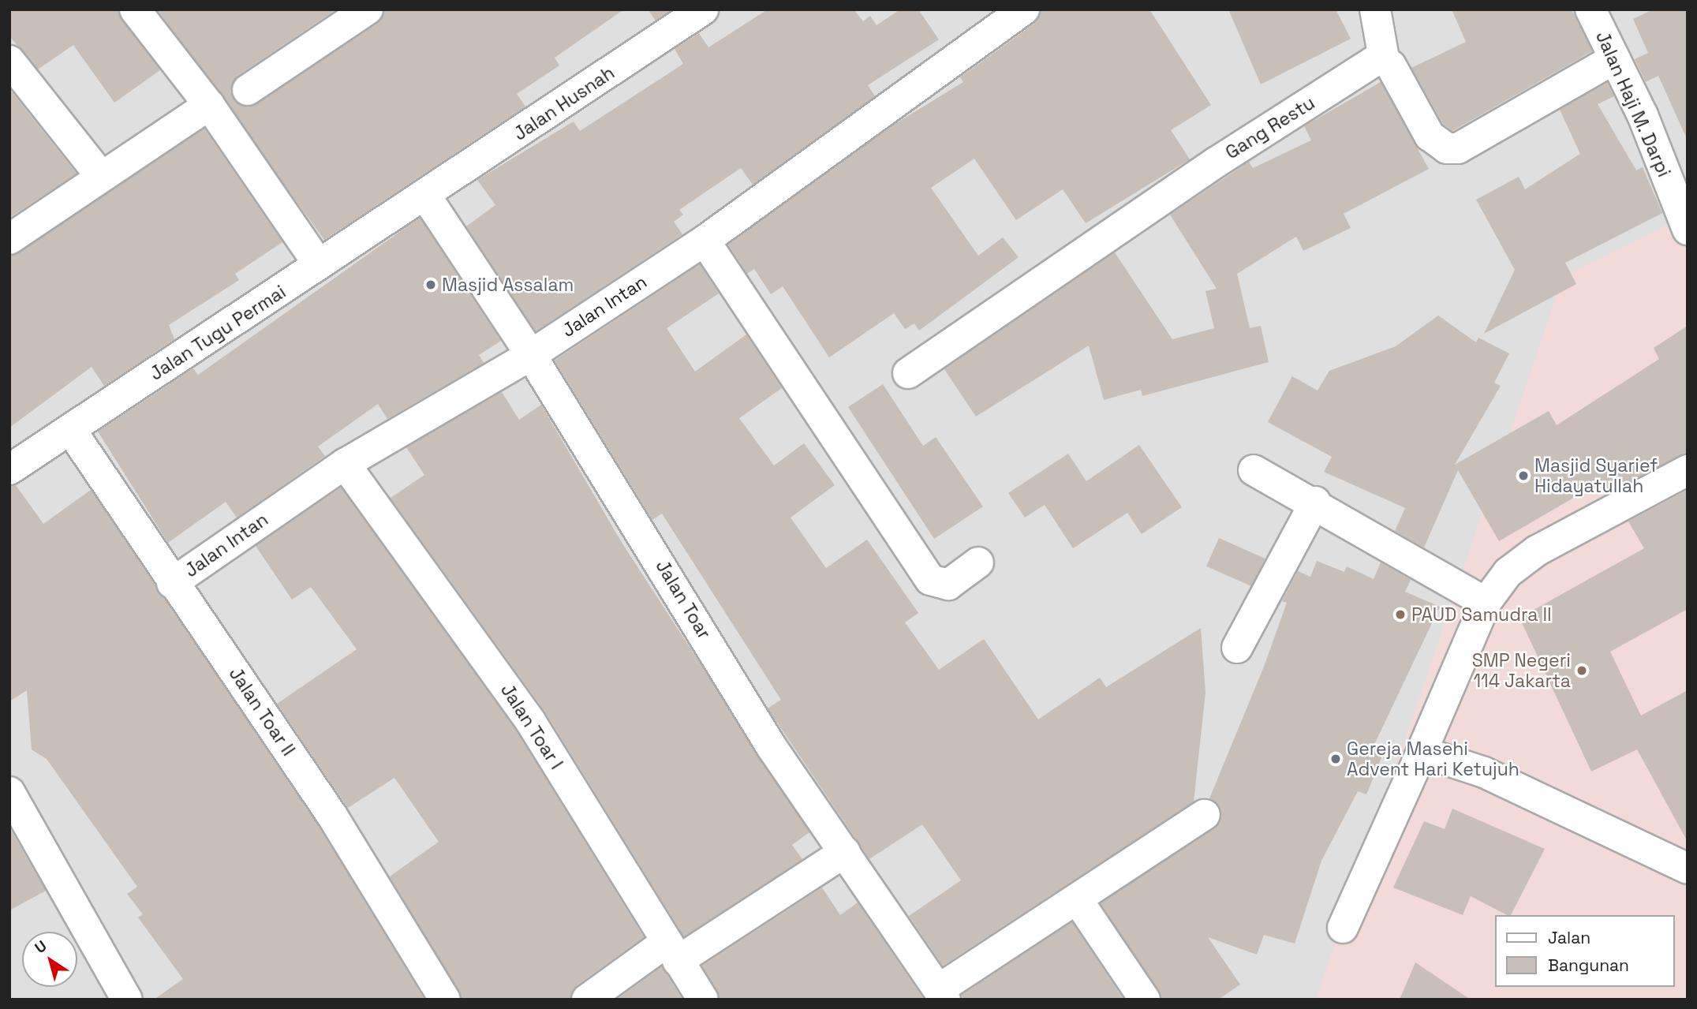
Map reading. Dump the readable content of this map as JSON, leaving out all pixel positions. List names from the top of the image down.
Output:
{
  "streets": {
    "street": [
      "Jalan Husnah",
      "Jalan Haji M. Darpi",
      "Gang Restu",
      "Jalan Intan",
      "Jalan Tugu Permai",
      "Jalan Toar",
      "Jalan Toar II",
      "Jalan Toar I"
    ]
  },
  "crossings": [
    ["Jalan Husnah", "Jalan Tugu Permai"],
    ["Jalan Husnah", "Jalan Toar"],
    ["Jalan Intan", "Jalan Toar"],
    ["Jalan Intan", "Jalan Toar II"],
    ["Jalan Intan", "Jalan Toar I"],
    ["Jalan Tugu Permai", "Jalan Toar"],
    ["Jalan Tugu Permai", "Jalan Toar II"]
  ],
  "places": [
    "Masjid Assalam",
    "Masjid Syarief Hidayatullah",
    "PAUD Samudra II",
    "SMP Negeri 114 Jakarta",
    "Gereja Masehi Advent Hari Ketujuh"
  ],
  "legend": ["Jalan", "Bangunan"],
  "north": "top left"
}
